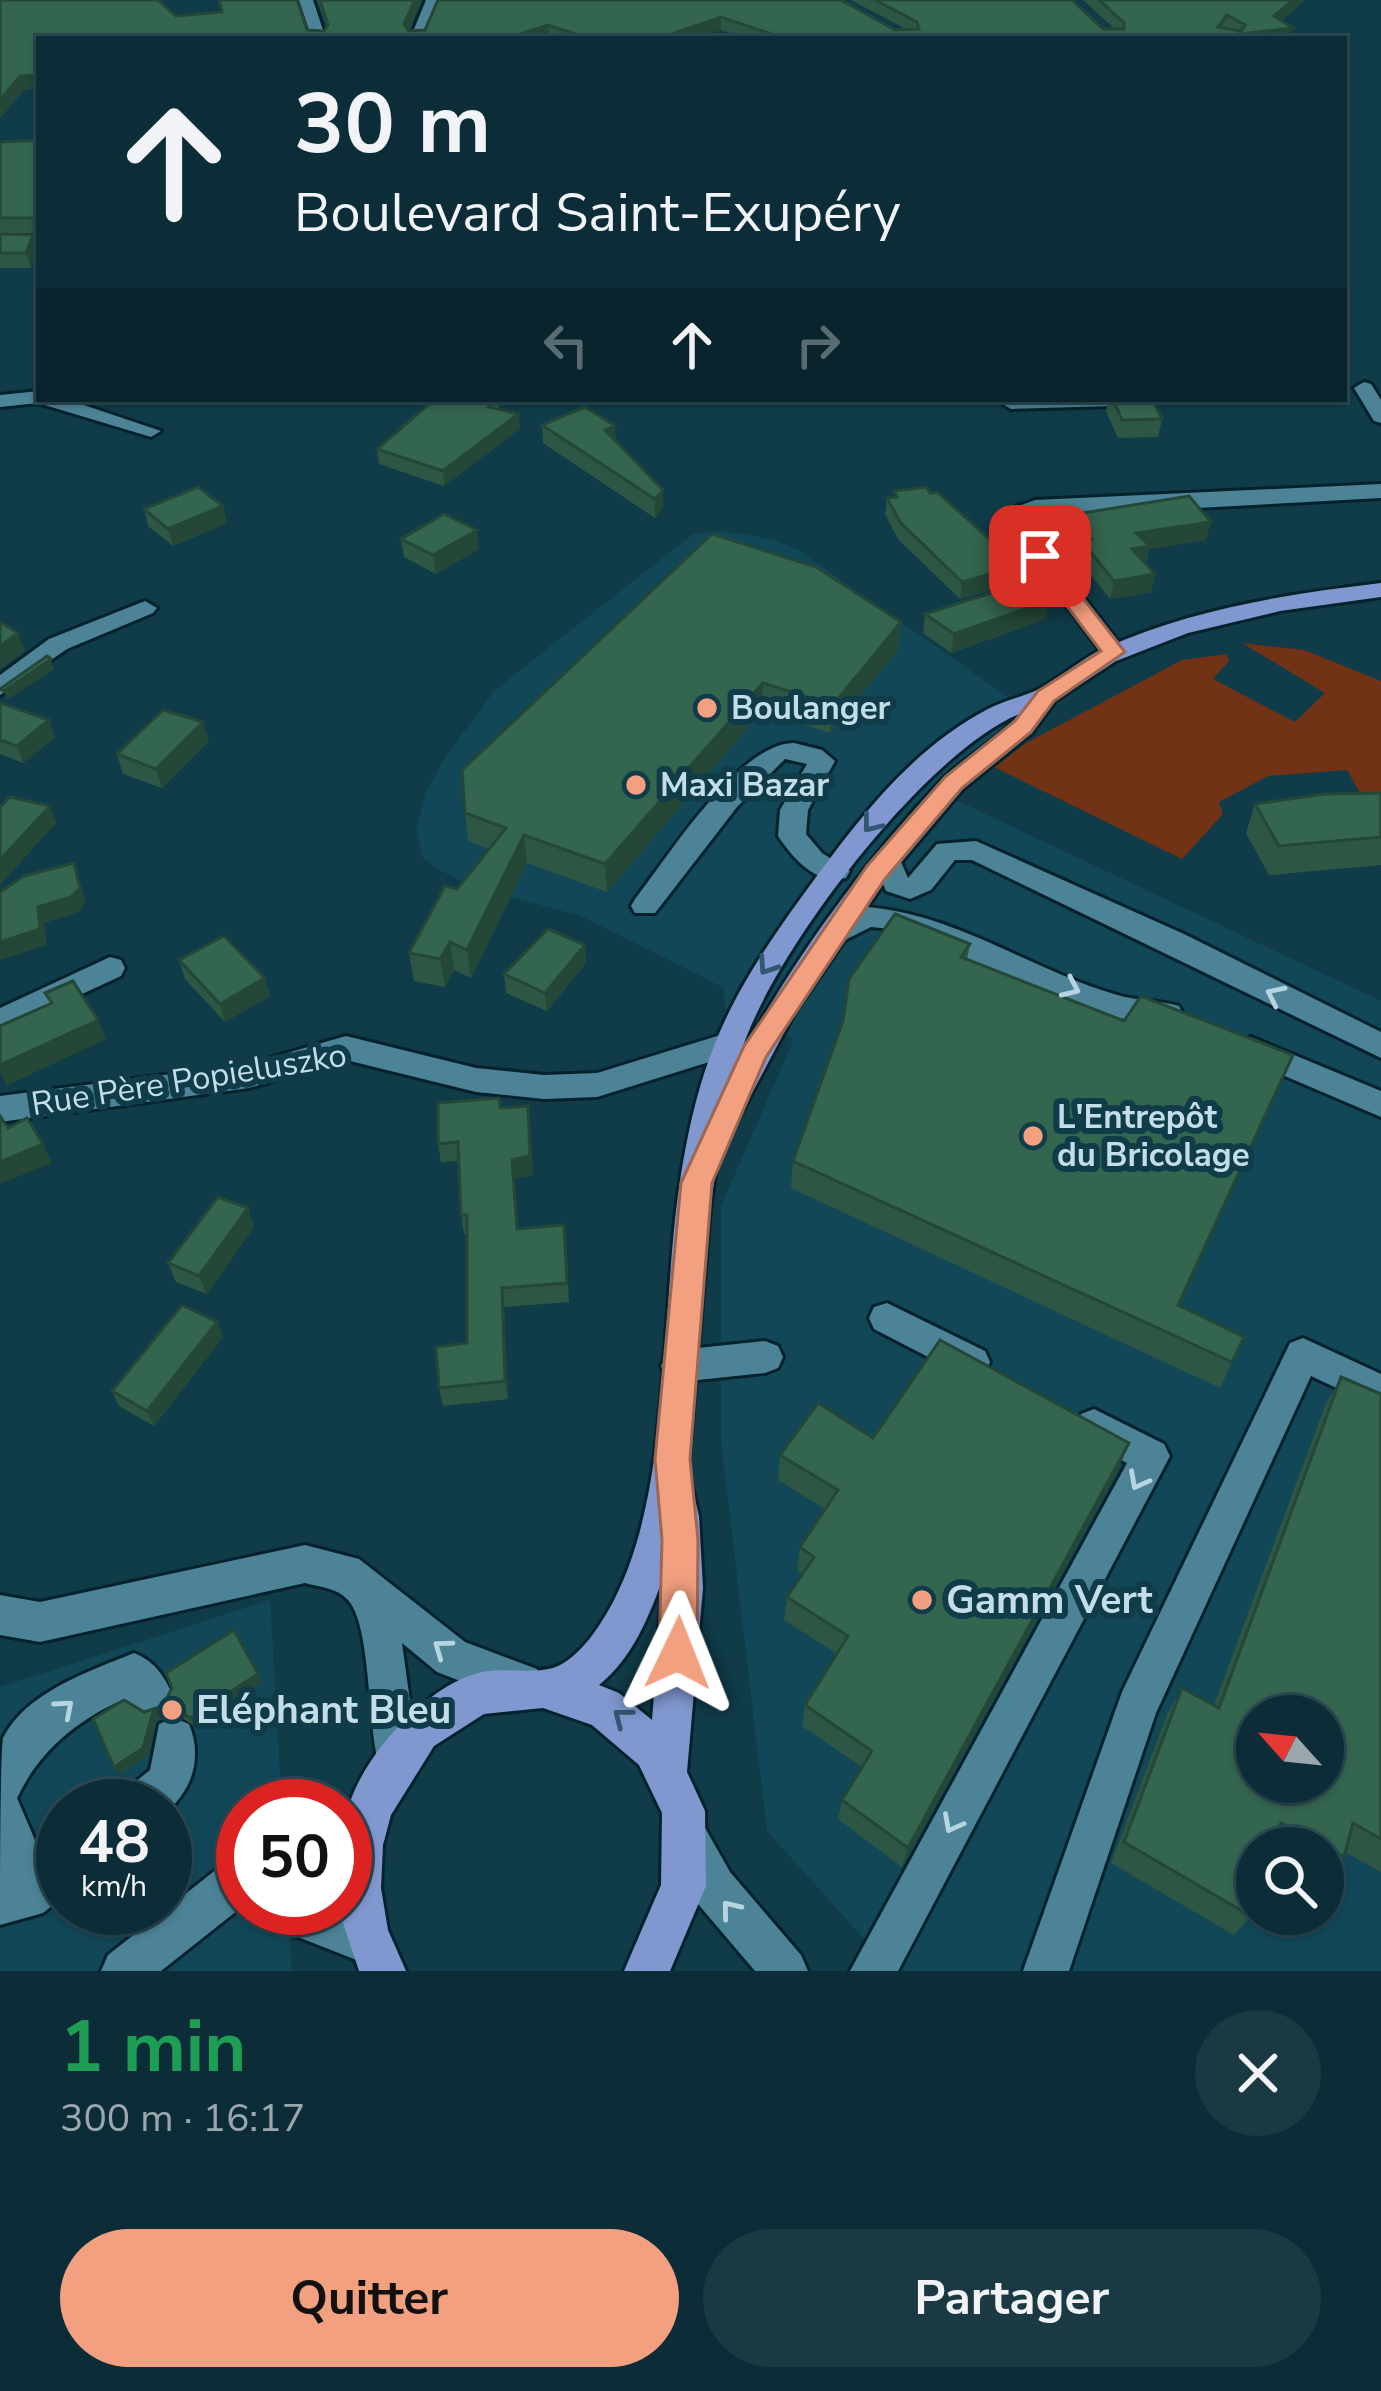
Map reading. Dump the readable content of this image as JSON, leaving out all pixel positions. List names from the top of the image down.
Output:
{
  "streets": {
    "street": ["Rue Père Popieluszko"]
  },
  "places": [
    "Boulanger",
    "Maxi Bazar",
    "L'Entrepôt du Bricolage",
    "Gamm Vert",
    "Eléphant Bleu"
  ],
  "north": "top left",
  "page": {
    "turn": ["30 m", "Boulevard Saint-Exupéry"],
    "speed": "48 km/h",
    "limit": "50",
    "heading": ["1 min", "300 m · 16:17"],
    "buttons": ["Quitter", "Partager"]
  }
}
